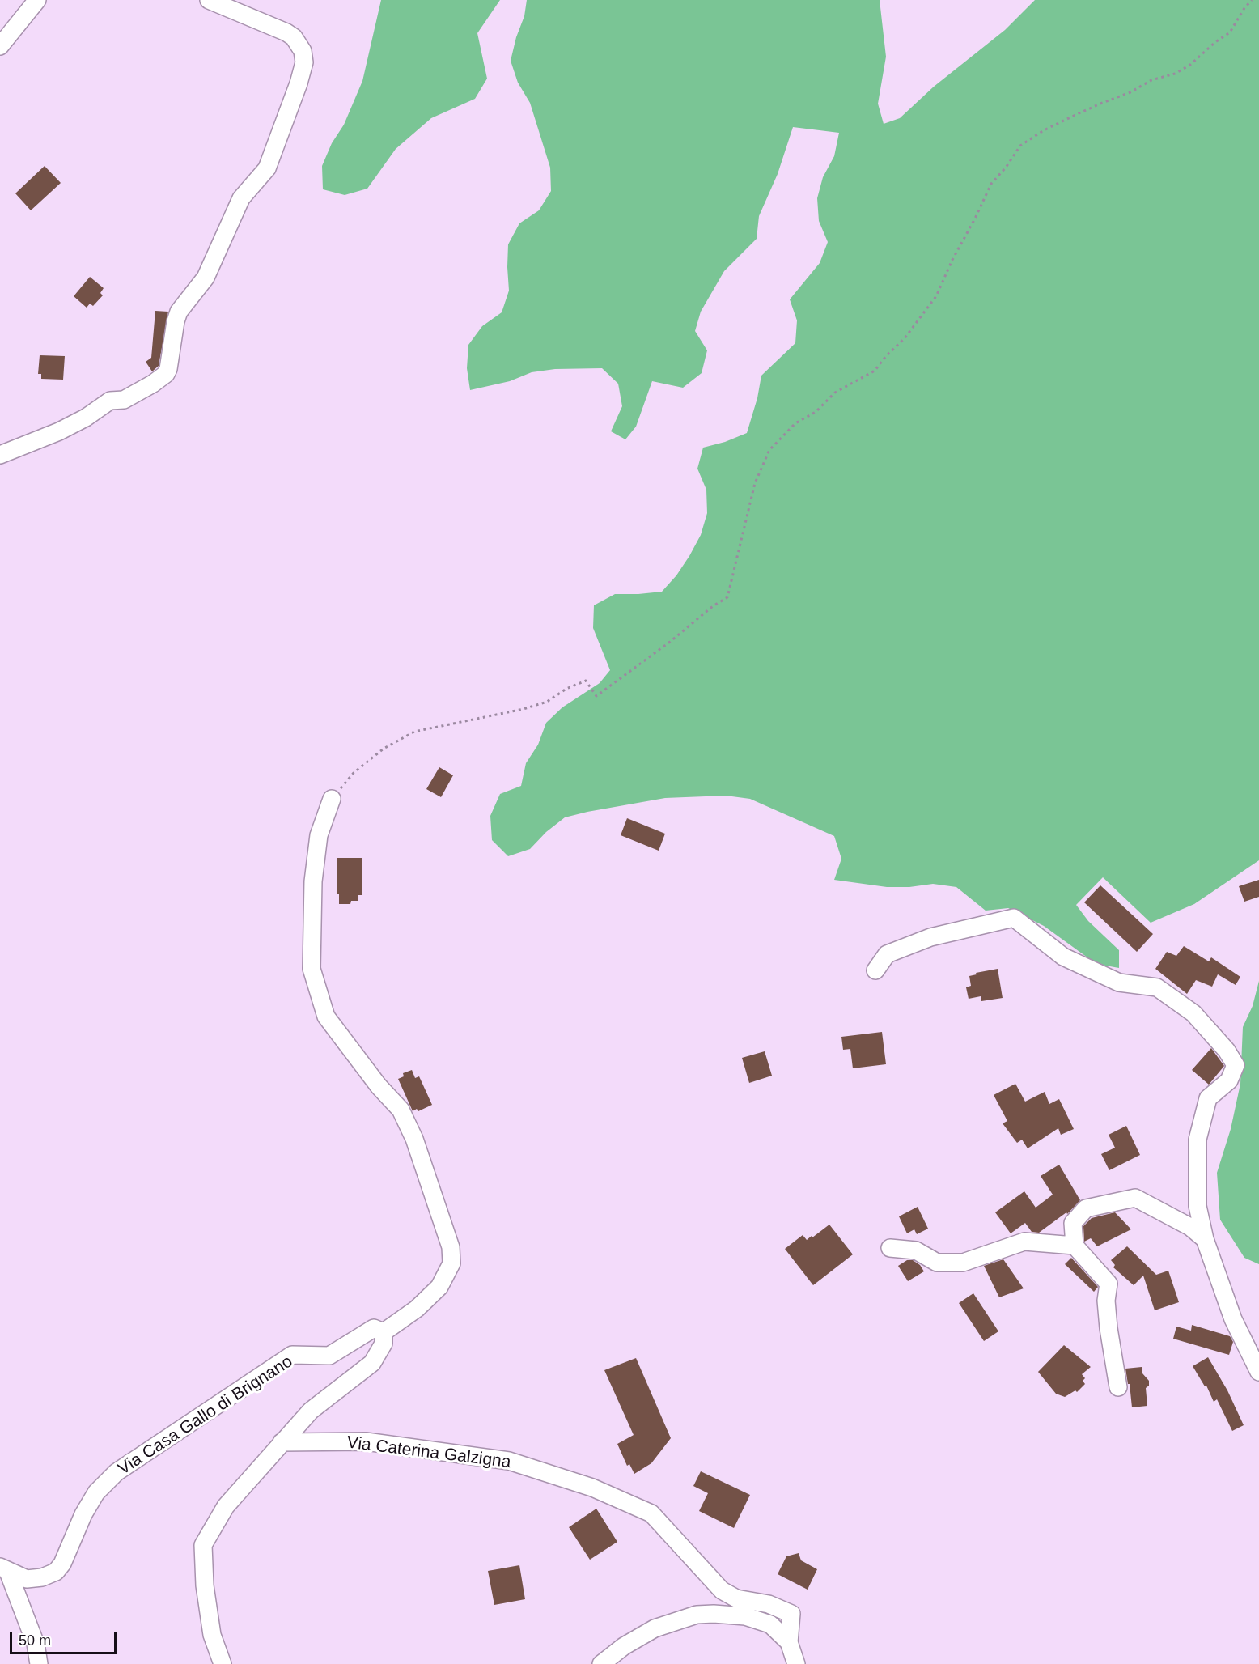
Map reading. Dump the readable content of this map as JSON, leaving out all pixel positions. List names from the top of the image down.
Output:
{
  "streets": {
    "street": ["Via Casa Gallo di Brignano", "Via Caterina Galzigna"]
  },
  "scale_bar": "50 m"
}
